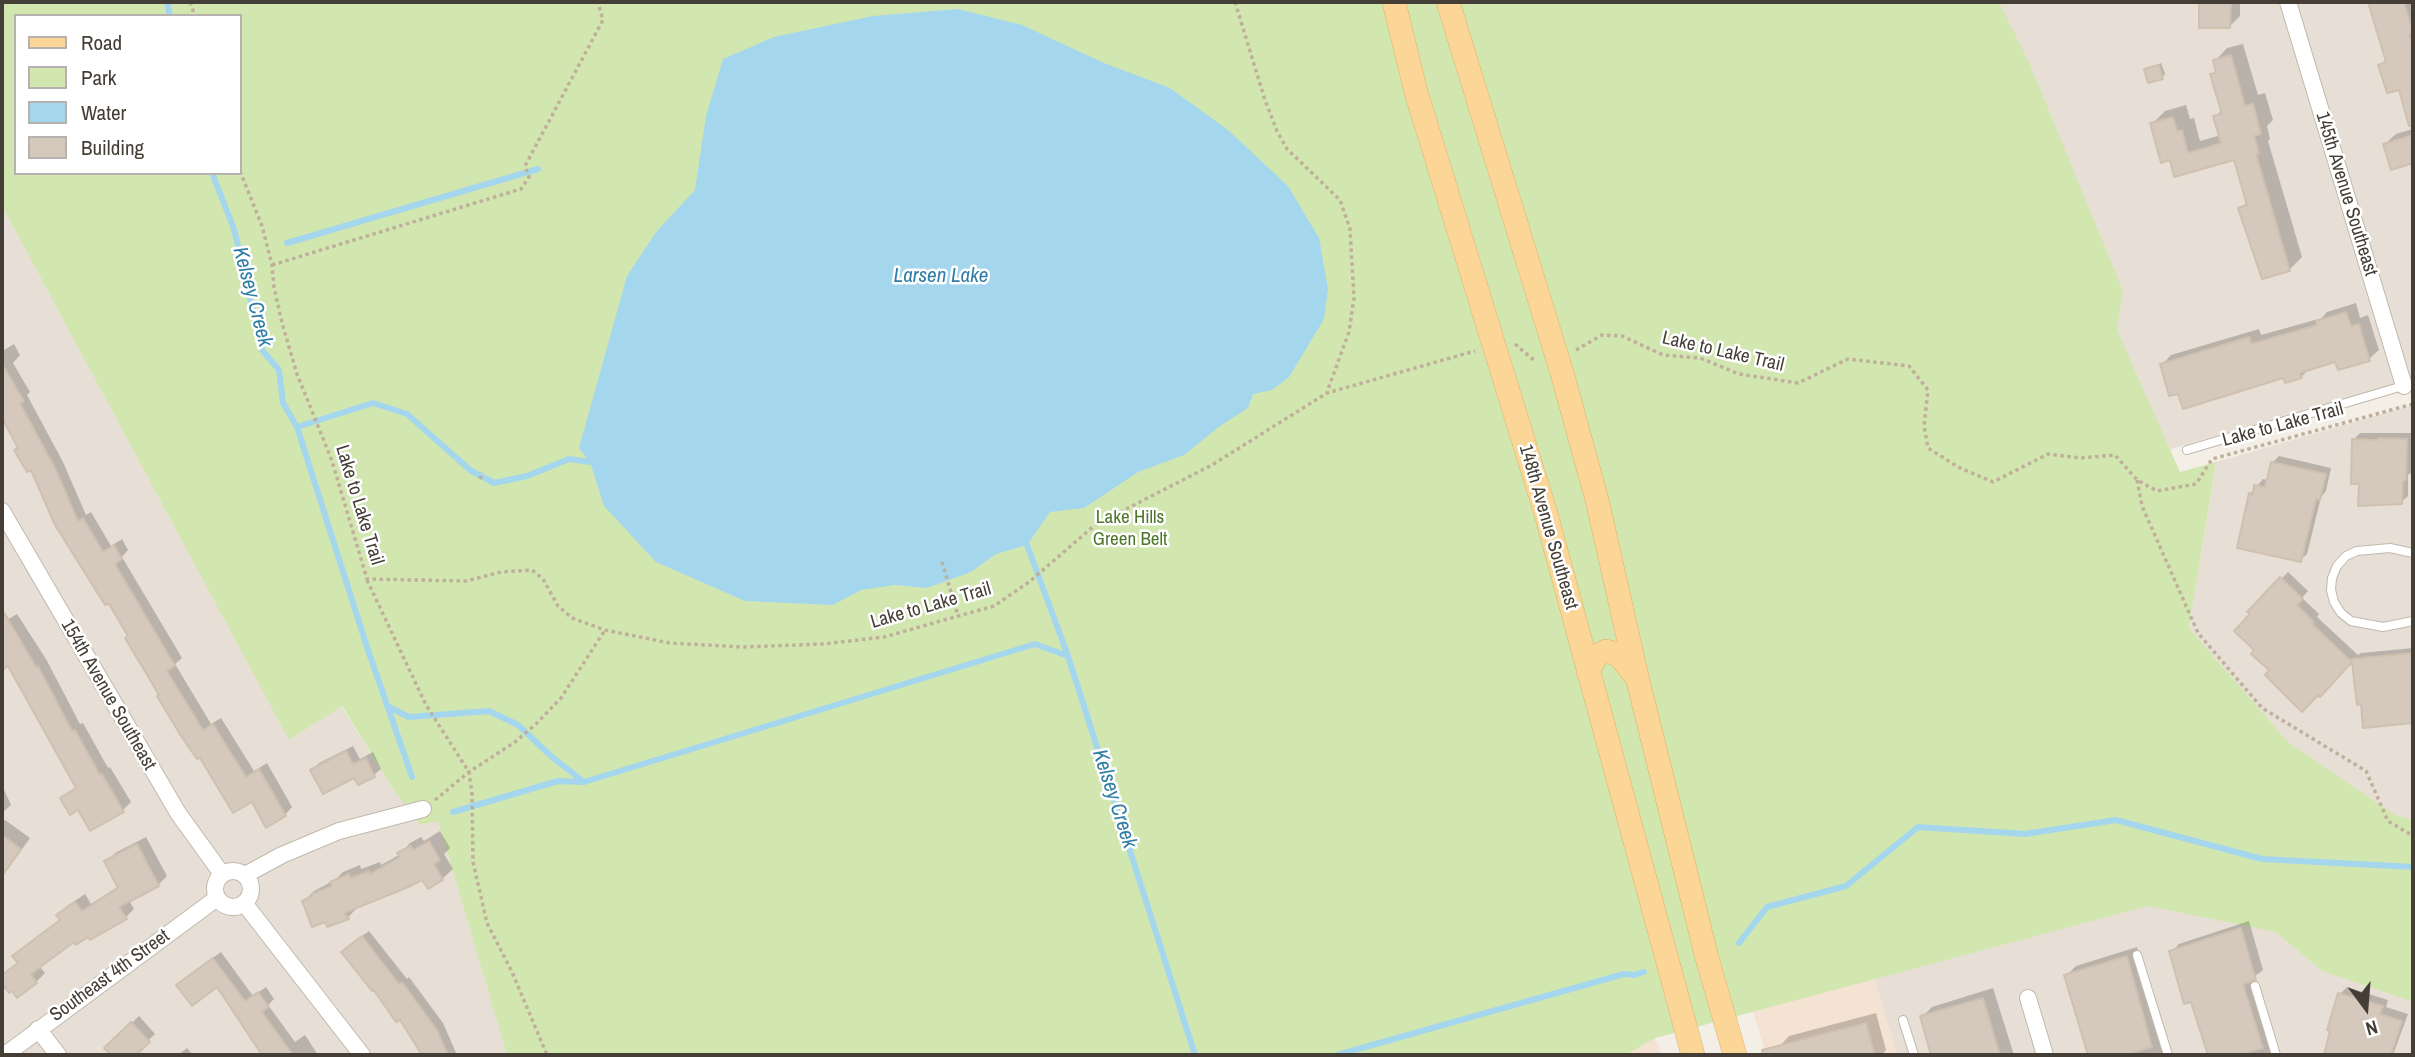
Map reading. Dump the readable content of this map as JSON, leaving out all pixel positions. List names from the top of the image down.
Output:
{
  "streets": {
    "main road": ["148th Avenue Southeast"],
    "street": ["145th Avenue Southeast", "154th Avenue Southeast", "Southeast 4th Street"],
    "path": ["Lake to Lake Trail"]
  },
  "crossings": [
    ["154th Avenue Southeast", "Southeast 4th Street"]
  ],
  "water": ["Larsen Lake", "Kelsey Creek"],
  "parks": ["Lake Hills Green Belt"],
  "legend": [
    "Road",
    "Park",
    "Water",
    "Building"
  ],
  "north": "bottom"
}
